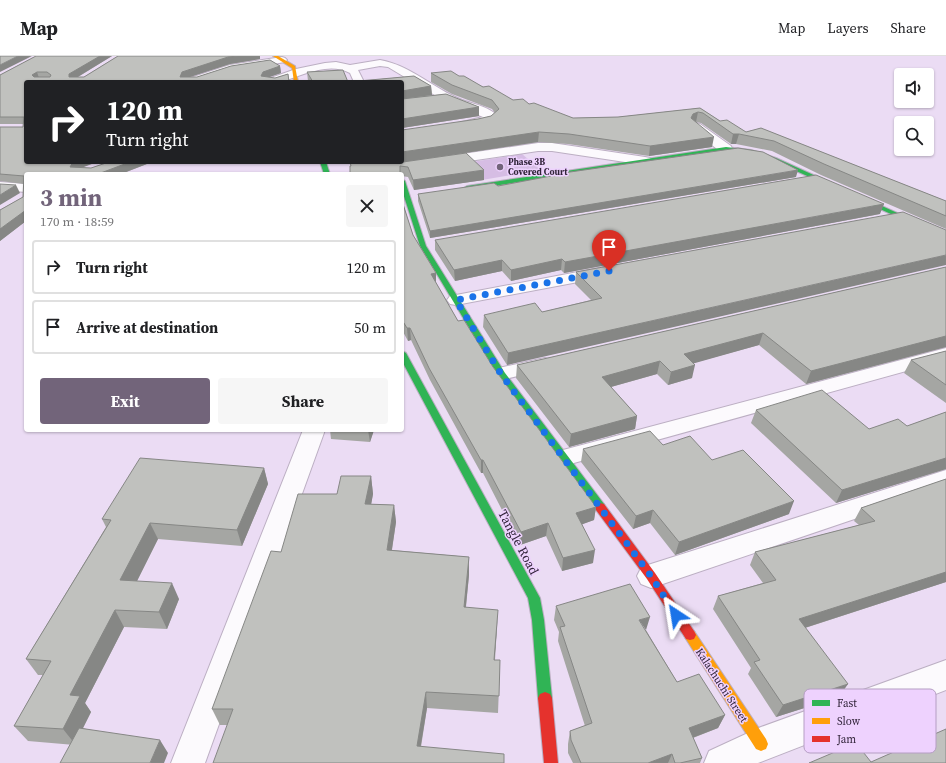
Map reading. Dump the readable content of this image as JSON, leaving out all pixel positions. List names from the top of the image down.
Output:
{
  "streets": {
    "street": ["Tangle Road", "Kalachuchi Street"]
  },
  "places": ["Phase 3B Covered Court"],
  "legend": ["Fast", "Slow", "Jam"],
  "page": {
    "header": "Map",
    "nav": ["Map", "Layers", "Share"],
    "turn": ["120 m", "Turn right"],
    "heading": ["3 min", "170 m · 18:59"],
    "list": [
      {
        "name": "Turn right",
        "value": "120 m"
      },
      {
        "name": "Arrive at destination",
        "value": "50 m"
      }
    ],
    "buttons": ["Exit", "Share"]
  }
}
